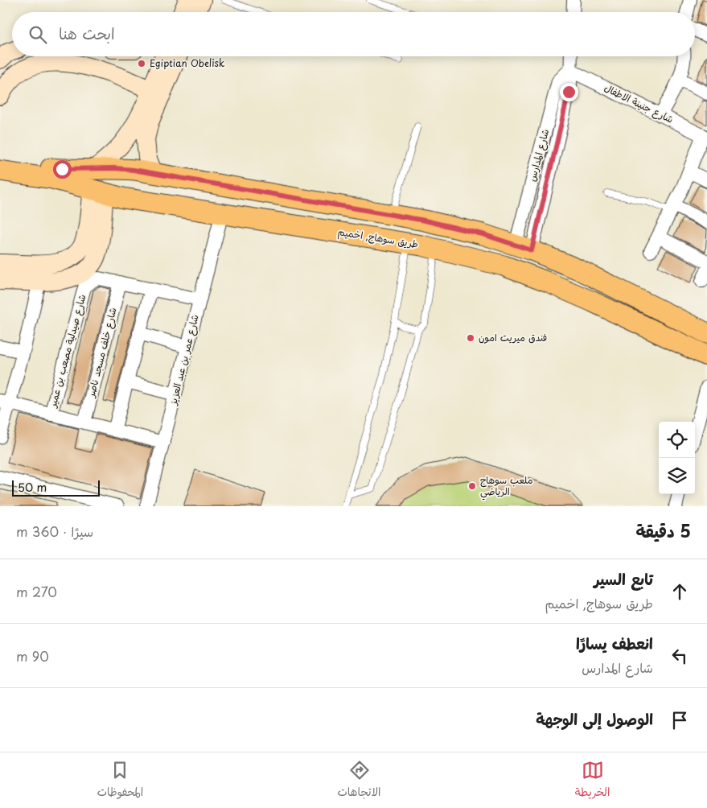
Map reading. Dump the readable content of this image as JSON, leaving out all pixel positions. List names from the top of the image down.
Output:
{
  "streets": {
    "main road": ["طريق سوهاج, اخميم"],
    "street": [
      "شارع جنينة الاطفال",
      "شارع المدارس",
      "شارع صيدلية مصعب بن عمير",
      "شارع خلف مسجد ناصر",
      "شارع عمر بن عبد العزيز"
    ]
  },
  "crossings": [
    ["شارع جنينة الاطفال", "شارع المدارس"],
    ["طريق سوهاج, اخميم", "شارع عمر بن عبد العزيز"],
    ["شارع صيدلية مصعب بن عمير", "شارع خلف مسجد ناصر"],
    ["شارع صيدلية مصعب بن عمير", "شارع عمر بن عبد العزيز"]
  ],
  "places": ["Egiptian Obelisk", "فندق ميريت امون", "ملعب سوهاج الرياضي"],
  "scale_bar": "50 m",
  "page": {
    "search": "ابحث هنا",
    "scale": "50 m",
    "heading": ["5 دقيقة", "سيرًا · 360 m"],
    "list": [
      ["تابع السير", "طريق سوهاج, اخميم", "270 m"],
      ["انعطف يسارًا", "شارع المدارس", "90 m"],
      "الوصول إلى الوجهة"
    ],
    "nav": ["الخريطة", "الاتجاهات", "المحفوظات"]
  }
}
